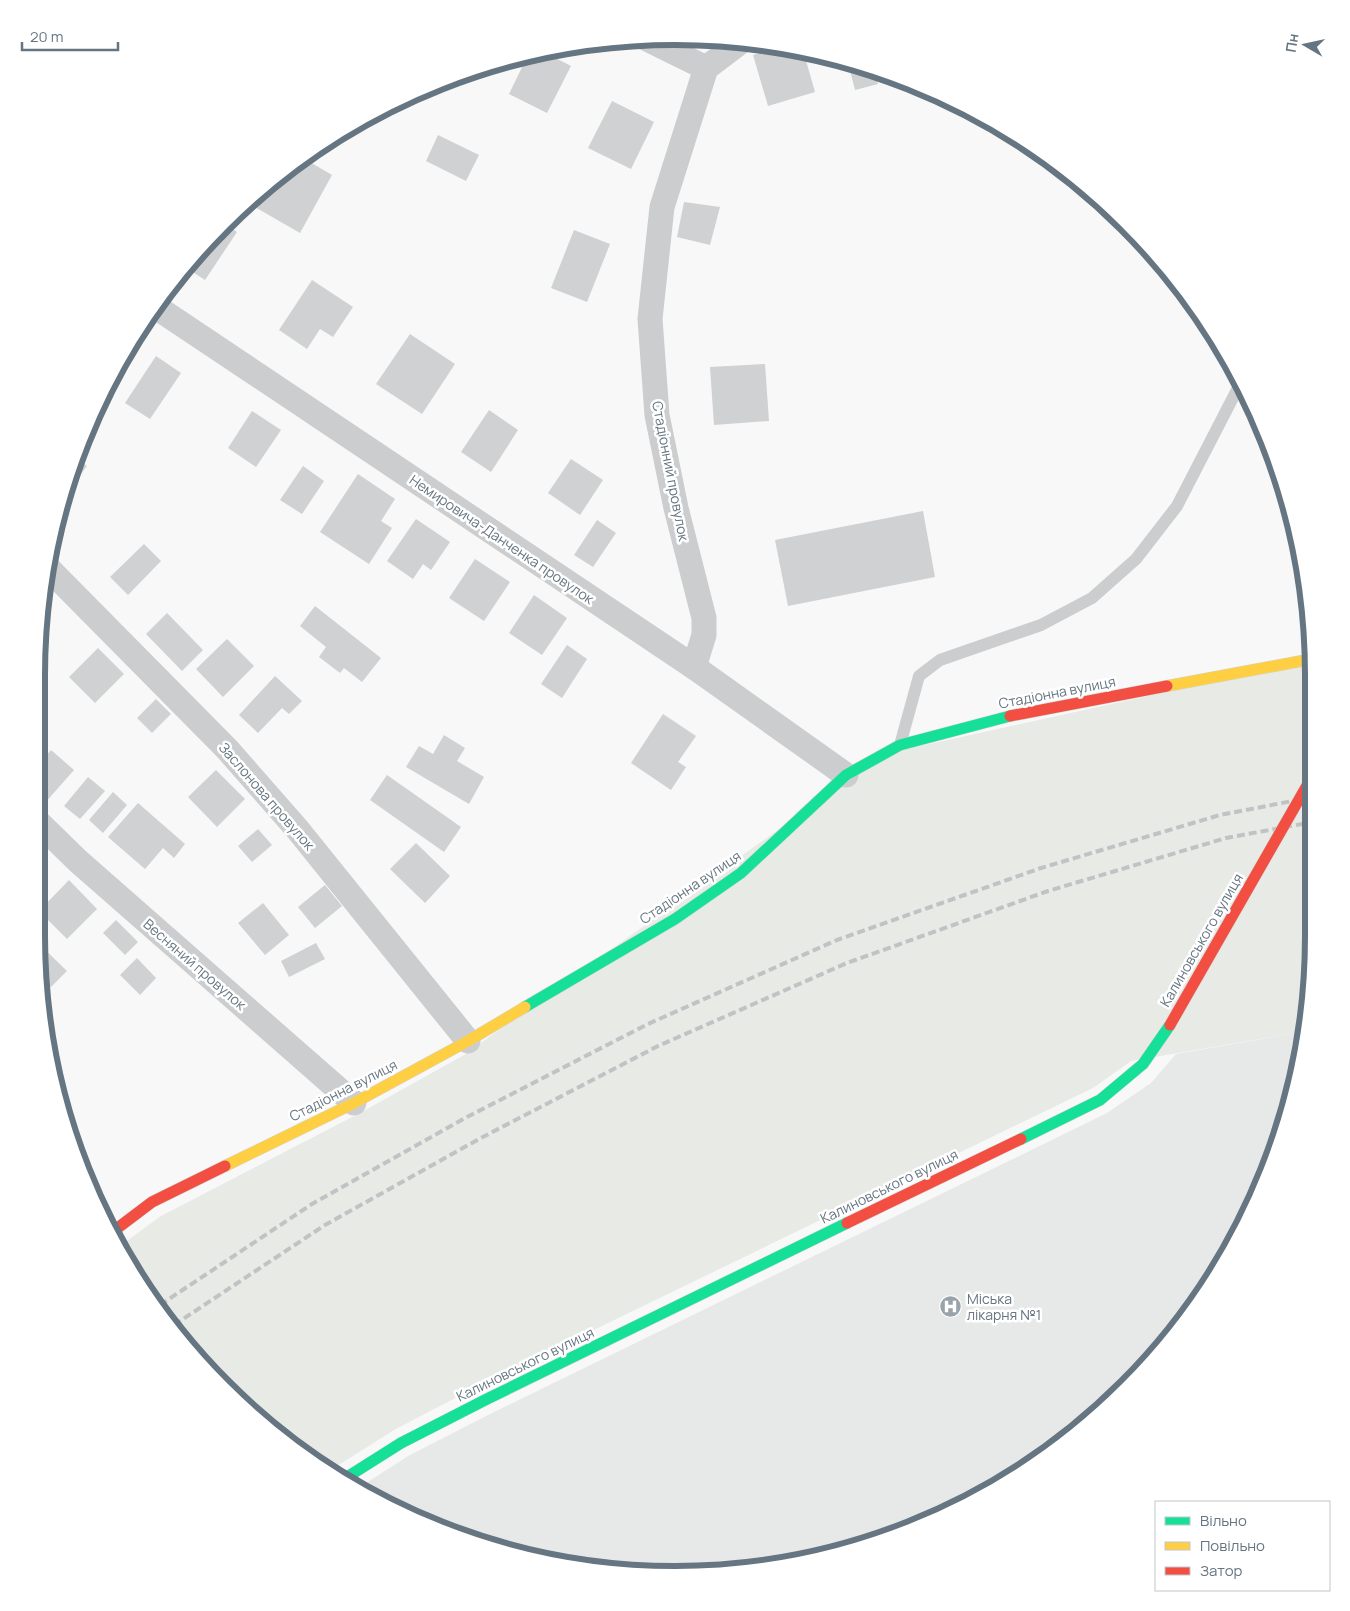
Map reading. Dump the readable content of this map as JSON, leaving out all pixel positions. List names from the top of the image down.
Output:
{
  "streets": {
    "street": [
      "Стадіонний провулок",
      "Немировича-Данченка провулок",
      "Стадіонна вулиця",
      "Заслонова провулок",
      "Калиновського вулиця",
      "Весняний провулок"
    ]
  },
  "crossings": [
    ["Стадіонний провулок", "Немировича-Данченка провулок"],
    ["Немировича-Данченка провулок", "Стадіонна вулиця"],
    ["Стадіонна вулиця", "Заслонова провулок"],
    ["Стадіонна вулиця", "Весняний провулок"]
  ],
  "places": {
    "hospital": ["Міська лікарня №1"]
  },
  "legend": ["Вільно", "Повільно", "Затор"],
  "scale_bar": "20 m",
  "north": "left"
}
